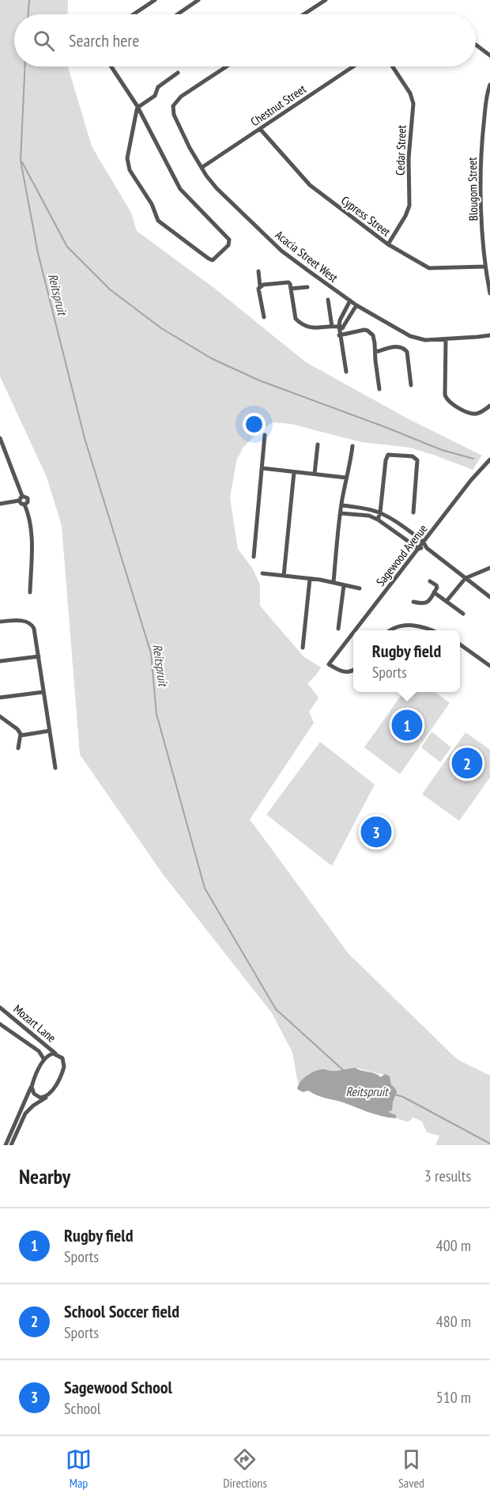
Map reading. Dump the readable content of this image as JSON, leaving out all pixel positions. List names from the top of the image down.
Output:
{
  "streets": {
    "street": [
      "Chestnut Street",
      "Cedar Street",
      "Blougom Street",
      "Cypress Street",
      "Acacia Street West",
      "Sagewood Avenue",
      "Mozart Lane"
    ]
  },
  "crossings": [
    ["Chestnut Street", "Cypress Street"],
    ["Chestnut Street", "Acacia Street West"],
    ["Cedar Street", "Cypress Street"],
    ["Blougom Street", "Cypress Street"]
  ],
  "water": ["Reitspruit"],
  "page": {
    "search": "Search here",
    "popup": ["Rugby field", "Sports"],
    "pins": ["1", "2", "3"],
    "heading": ["Nearby", "3 results"],
    "list": [
      {
        "mark": "1",
        "name": "Rugby field",
        "note": "Sports",
        "value": "400 m"
      },
      {
        "mark": "2",
        "name": "School Soccer field",
        "note": "Sports",
        "value": "480 m"
      },
      {
        "mark": "3",
        "name": "Sagewood School",
        "note": "School",
        "value": "510 m"
      }
    ],
    "nav": ["Map", "Directions", "Saved"]
  }
}
